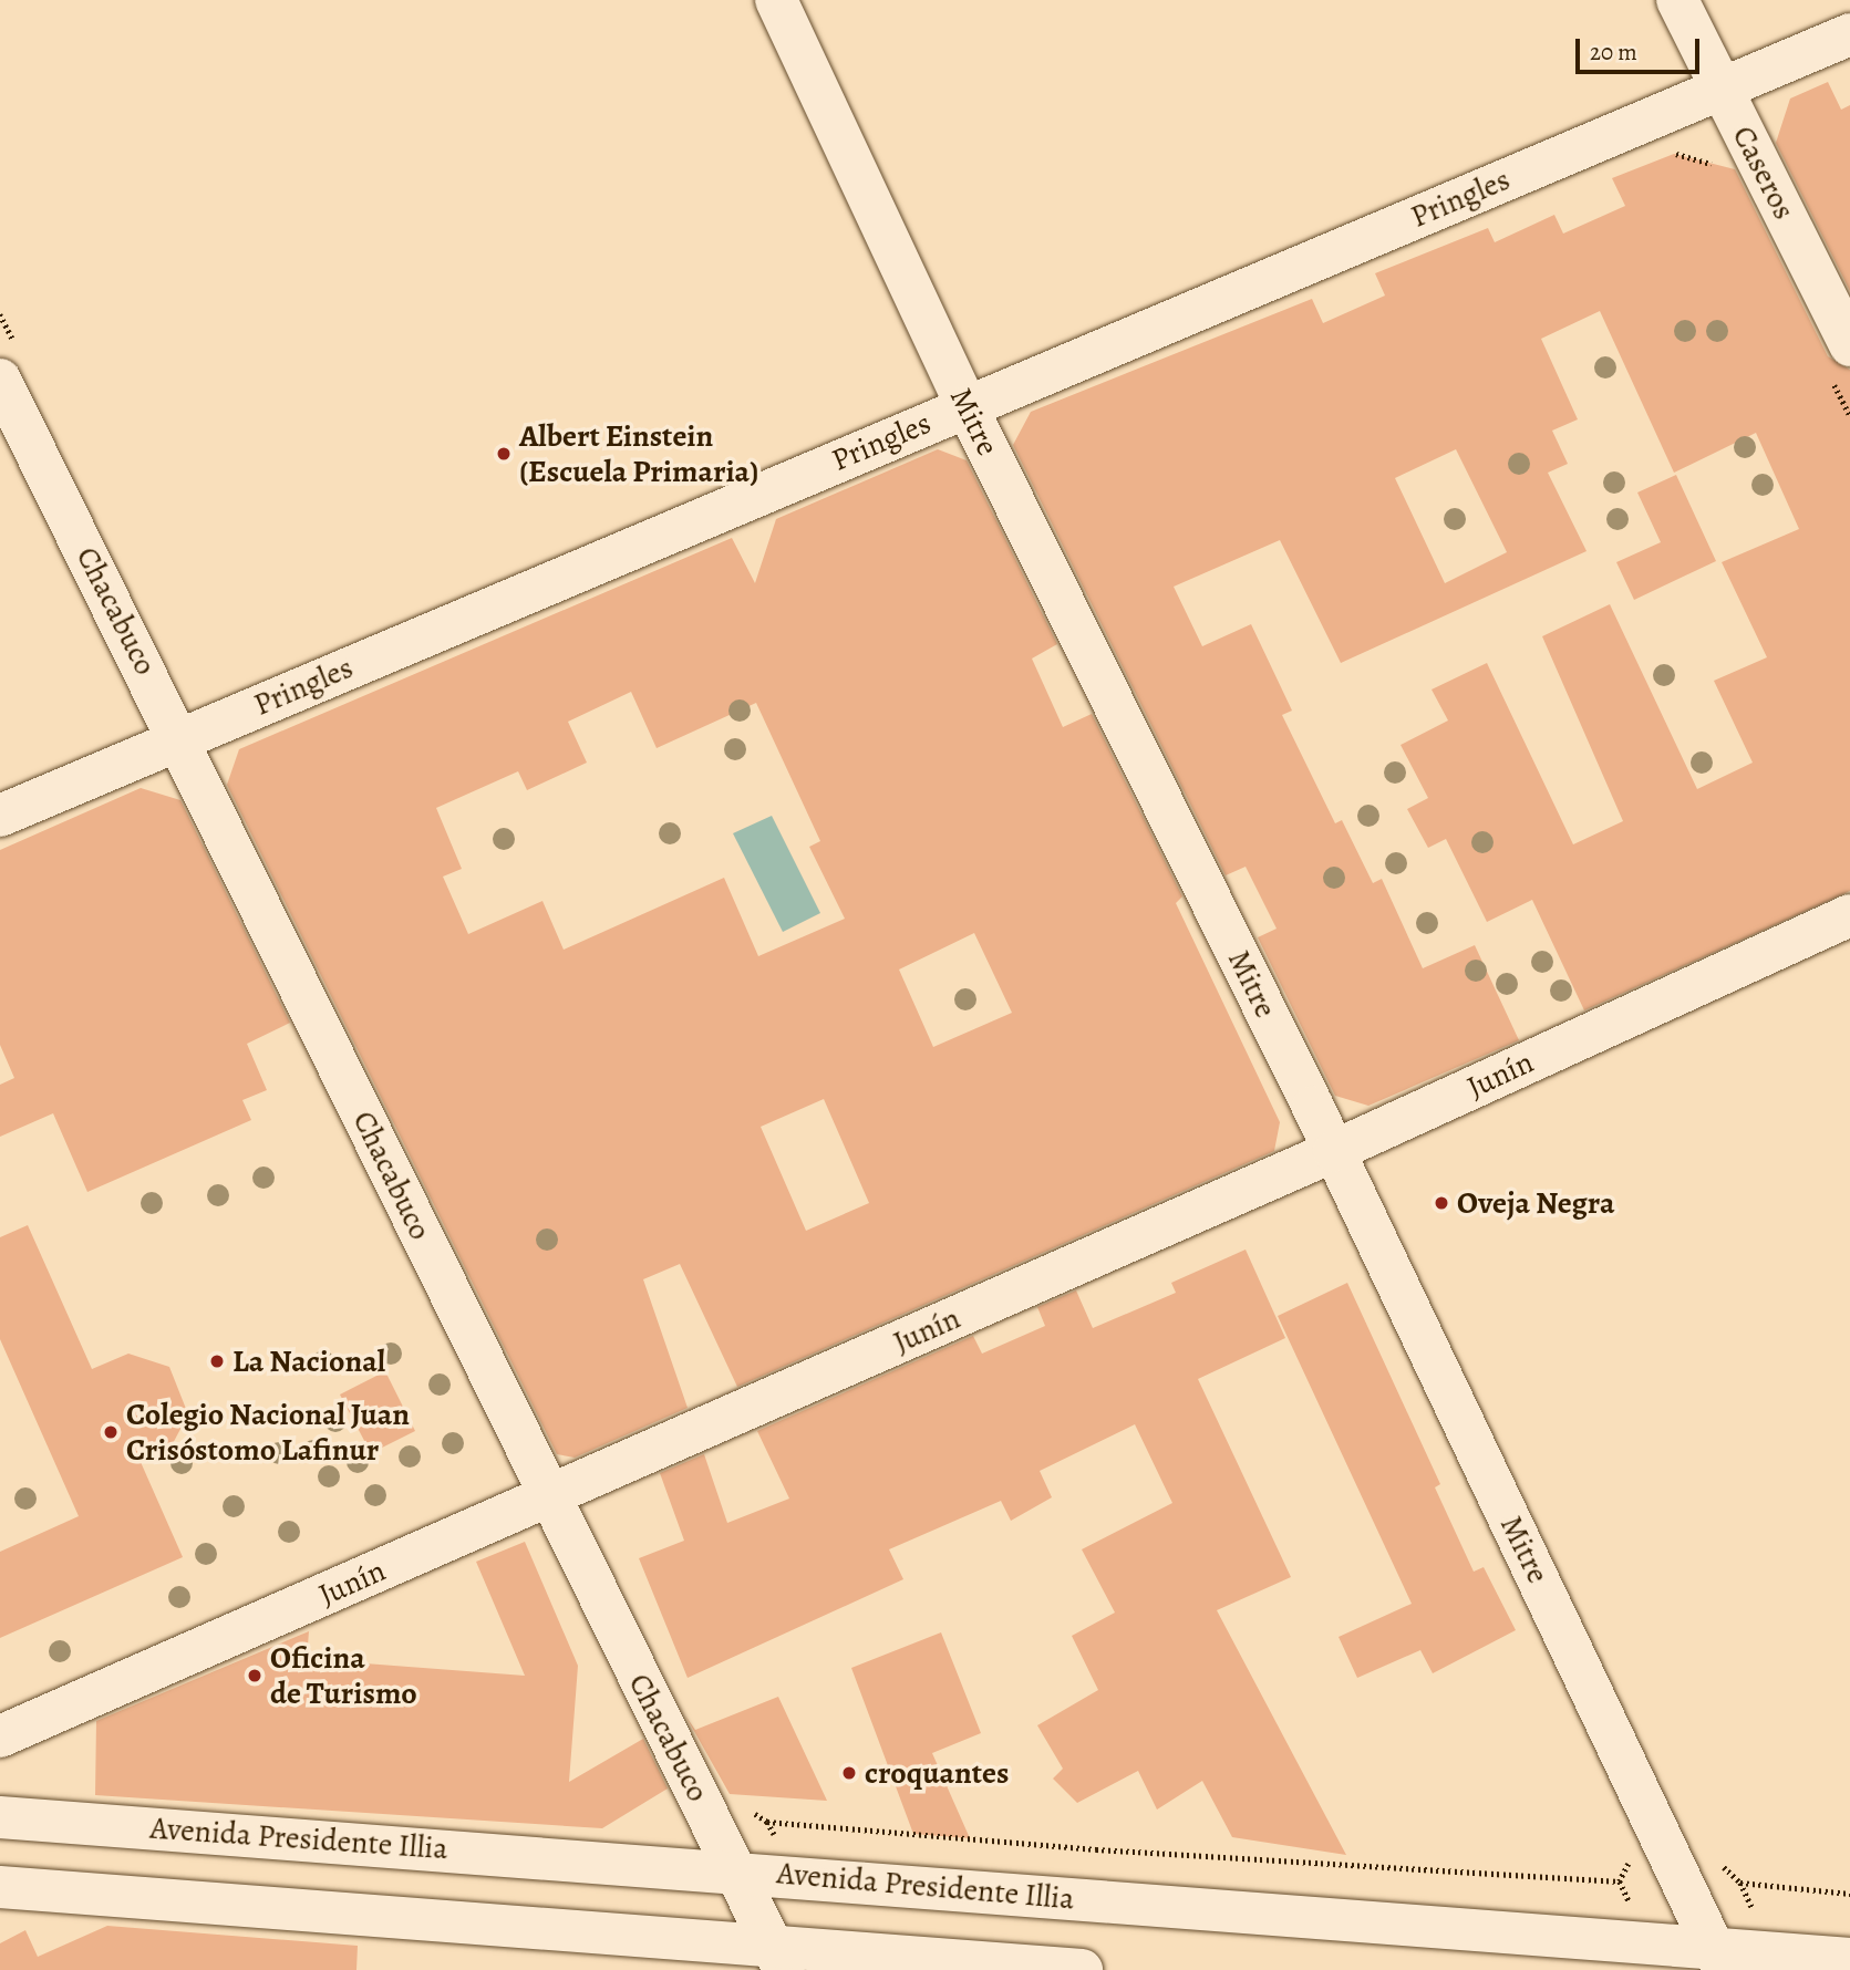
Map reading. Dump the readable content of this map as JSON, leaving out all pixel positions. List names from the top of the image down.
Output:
{
  "streets": {
    "street": [
      "Caseros",
      "Pringles",
      "Mitre",
      "Chacabuco",
      "Junín",
      "Avenida Presidente Illia"
    ]
  },
  "crossings": [
    ["Caseros", "Pringles"],
    ["Pringles", "Mitre"],
    ["Pringles", "Chacabuco"],
    ["Mitre", "Junín"],
    ["Mitre", "Avenida Presidente Illia"],
    ["Chacabuco", "Junín"],
    ["Chacabuco", "Avenida Presidente Illia"]
  ],
  "places": [
    "Albert Einstein (Escuela Primaria)",
    "Oveja Negra",
    "La Nacional",
    "Colegio Nacional Juan Crisóstomo Lafinur",
    "Oficina de Turismo",
    "croquantes"
  ],
  "scale_bar": "20 m"
}
